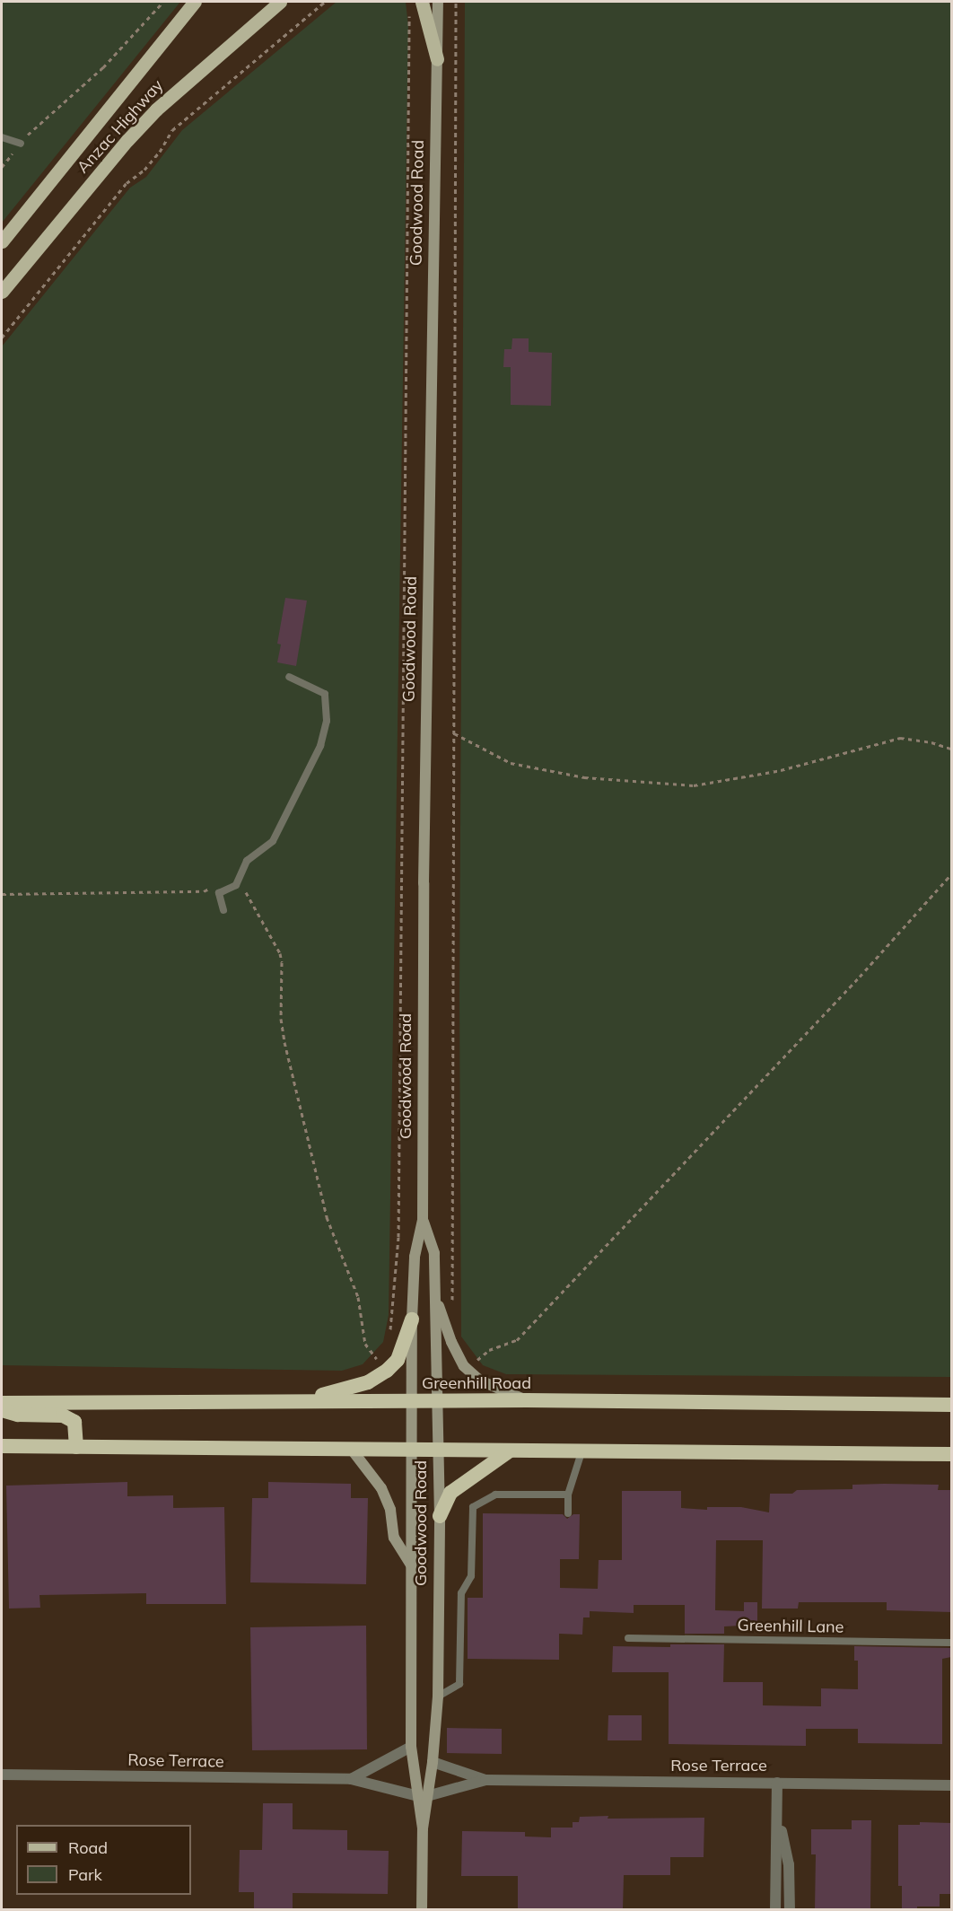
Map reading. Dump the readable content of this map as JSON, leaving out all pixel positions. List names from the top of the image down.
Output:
{
  "streets": {
    "highway": ["Greenhill Road"],
    "main road": ["Anzac Highway", "Goodwood Road"],
    "street": ["Rose Terrace"],
    "lane": ["Greenhill Lane"]
  },
  "crossings": [
    ["Goodwood Road", "Greenhill Road"],
    ["Goodwood Road", "Rose Terrace"]
  ],
  "legend": ["Road", "Park"]
}
